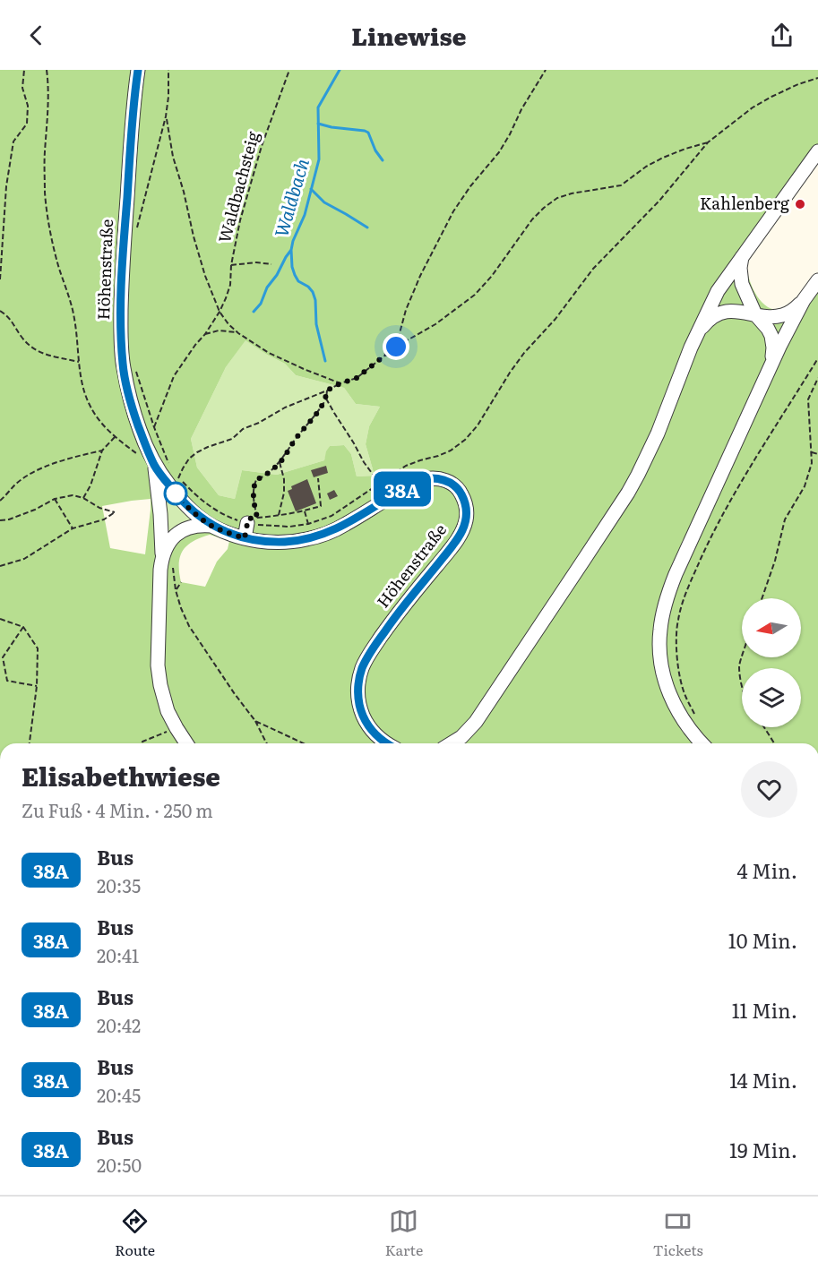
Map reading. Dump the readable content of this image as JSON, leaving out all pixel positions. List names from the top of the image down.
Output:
{
  "streets": {
    "street": ["Höhenstraße"],
    "path": ["Waldbachsteig"]
  },
  "water": ["Waldbach"],
  "places": ["Kahlenberg"],
  "lines": ["bus line 38A"],
  "north": "left",
  "page": {
    "header": "Linewise",
    "on_map": "38A",
    "heading": ["Elisabethwiese", "Zu Fuß · 4 Min. · 250 m"],
    "list": [
      {
        "mark": "38A",
        "name": "Bus",
        "note": "20:35",
        "value": "4 Min."
      },
      {
        "mark": "38A",
        "name": "Bus",
        "note": "20:41",
        "value": "10 Min."
      },
      {
        "mark": "38A",
        "name": "Bus",
        "note": "20:42",
        "value": "11 Min."
      },
      {
        "mark": "38A",
        "name": "Bus",
        "note": "20:45",
        "value": "14 Min."
      },
      {
        "mark": "38A",
        "name": "Bus",
        "note": "20:50",
        "value": "19 Min."
      }
    ],
    "tabs": ["Route", "Karte", "Tickets"]
  }
}
